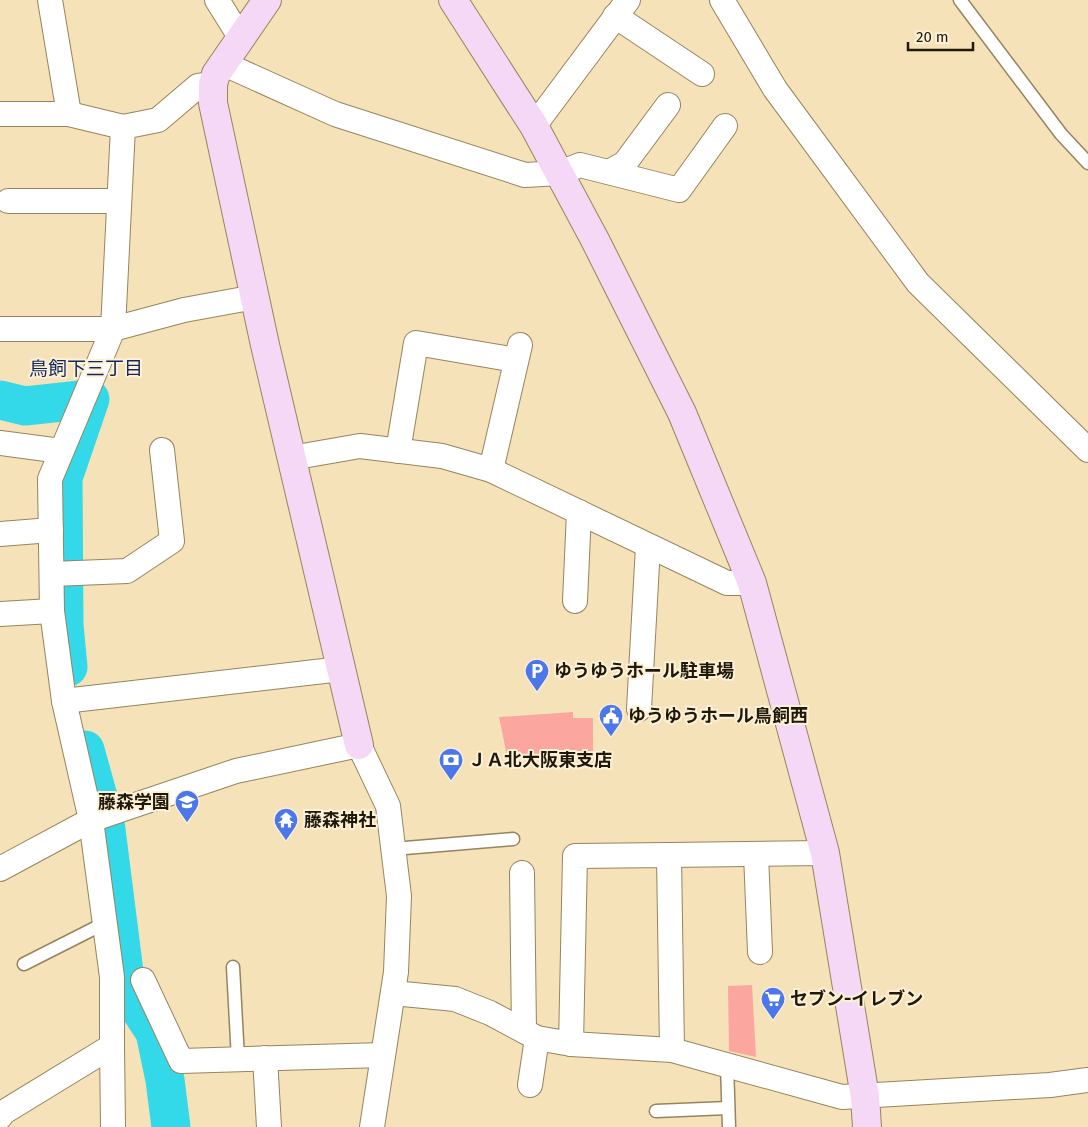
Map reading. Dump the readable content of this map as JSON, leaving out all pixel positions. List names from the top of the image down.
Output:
{
  "districts": ["鳥飼下三丁目"],
  "places": {
    "parking": ["ゆうゆうホール駐車場"],
    "public building": ["ゆうゆうホール鳥飼西"],
    "bank": ["ＪＡ北大阪東支店"],
    "school or university": ["藤森学園"],
    "temple": ["藤森神社"],
    "supermarket": ["セブン-イレブン"]
  },
  "scale_bar": "20 m"
}
